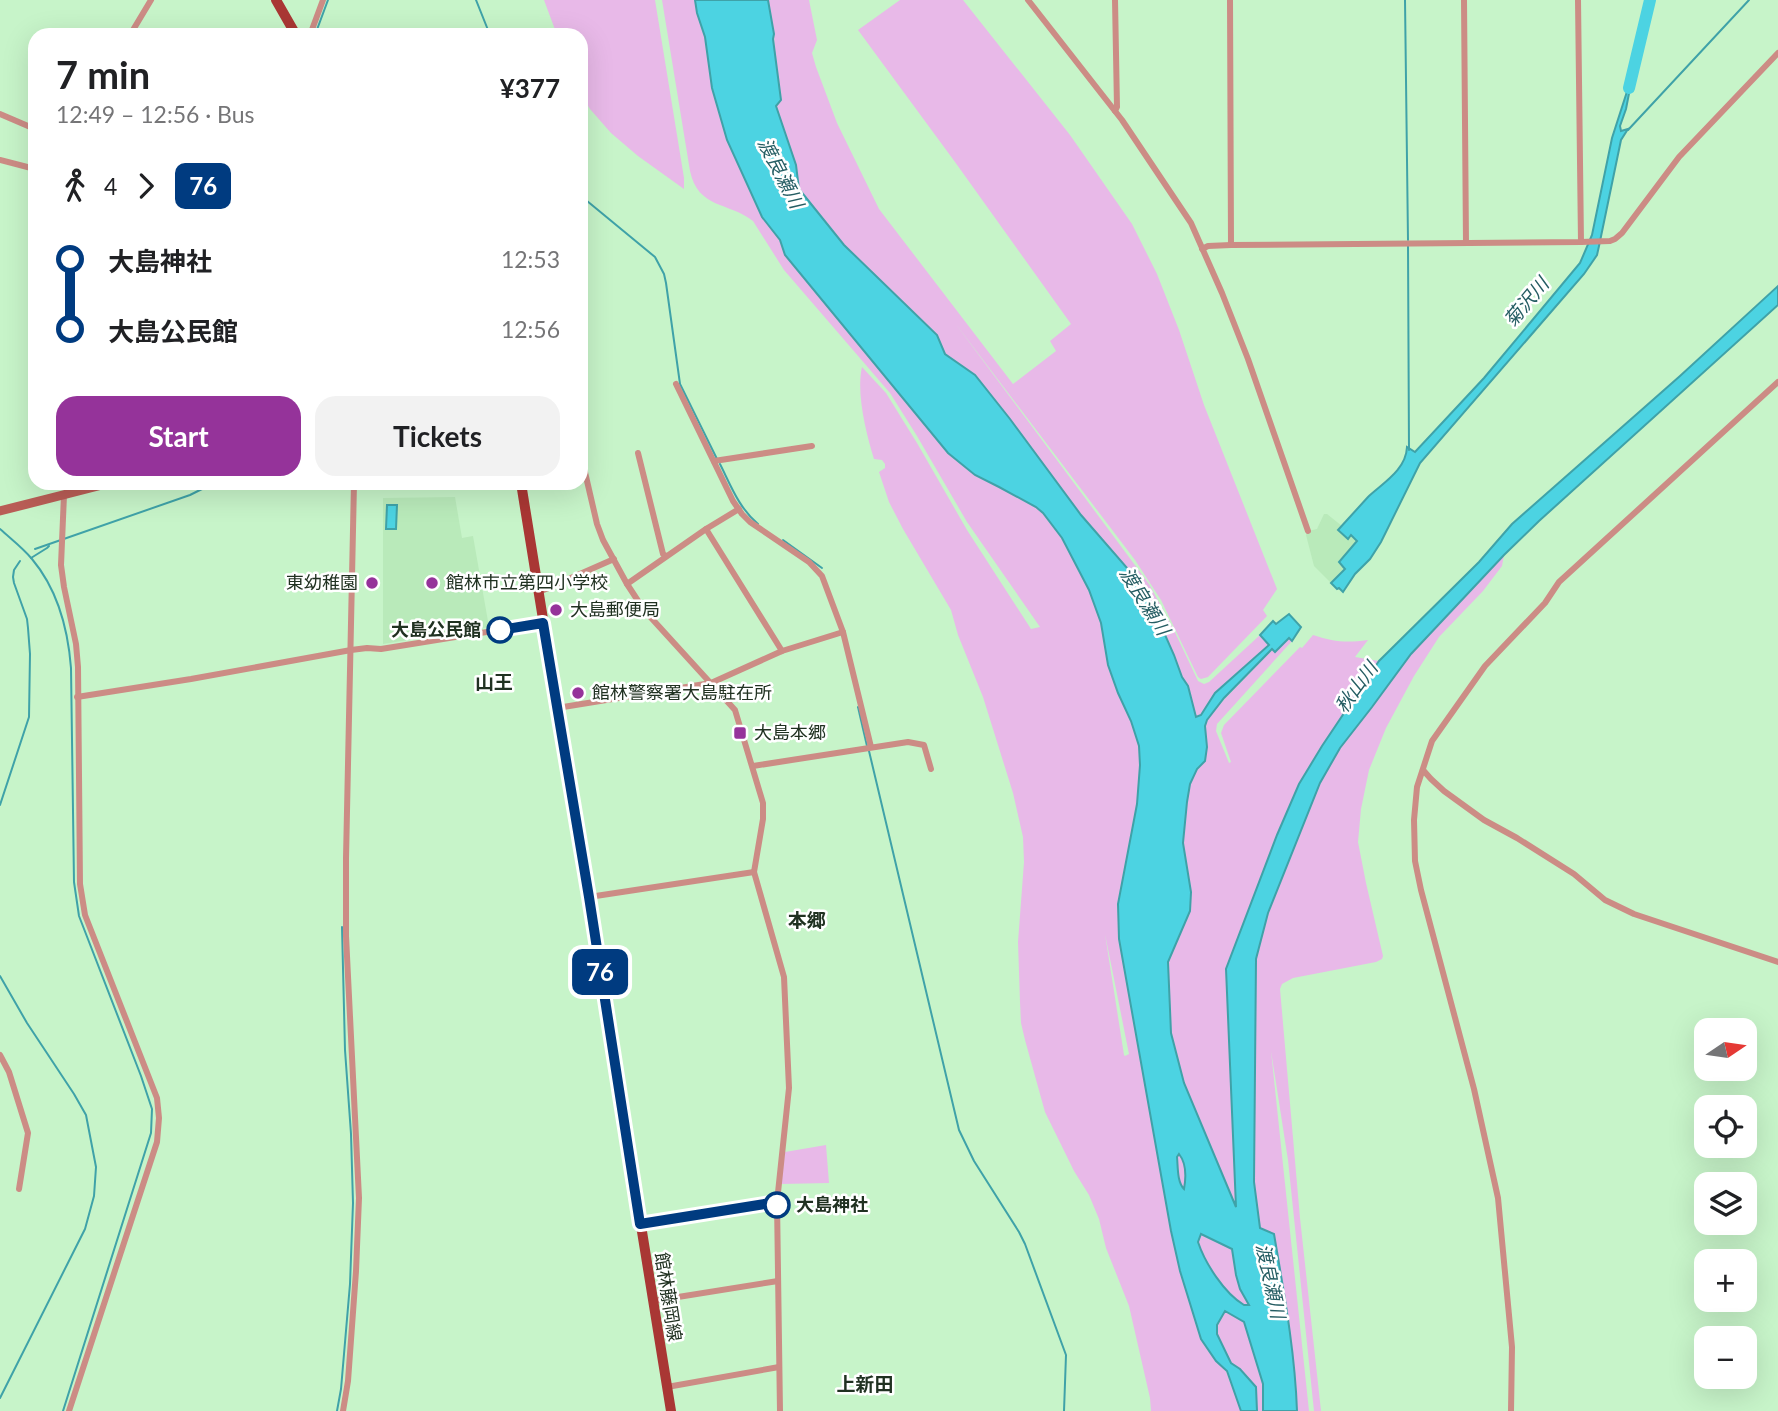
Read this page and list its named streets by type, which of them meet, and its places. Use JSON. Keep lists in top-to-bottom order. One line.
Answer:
{"streets":{"main road":["館林藤岡線"]},"districts":["山王","本郷","上新田"],"water":["渡良瀬川","菊沢川","秋山川"],"places":{"other":["東幼稚園","館林市立第四小学校","大島郵便局","大島公民館","館林警察署大島駐在所","大島神社"],"transit":["大島本郷"]},"lines":["bus line 76"],"north":"right","page":{"on_map":"76","heading":["7 min","12:49 – 12:56 · Bus","¥377"],"legs":["4","76"],"list":[{"name":"大島神社","value":"12:53"},{"name":"大島公民館","value":"12:56"}],"buttons":["Start","Tickets"],"map_buttons":["+","−"]}}
